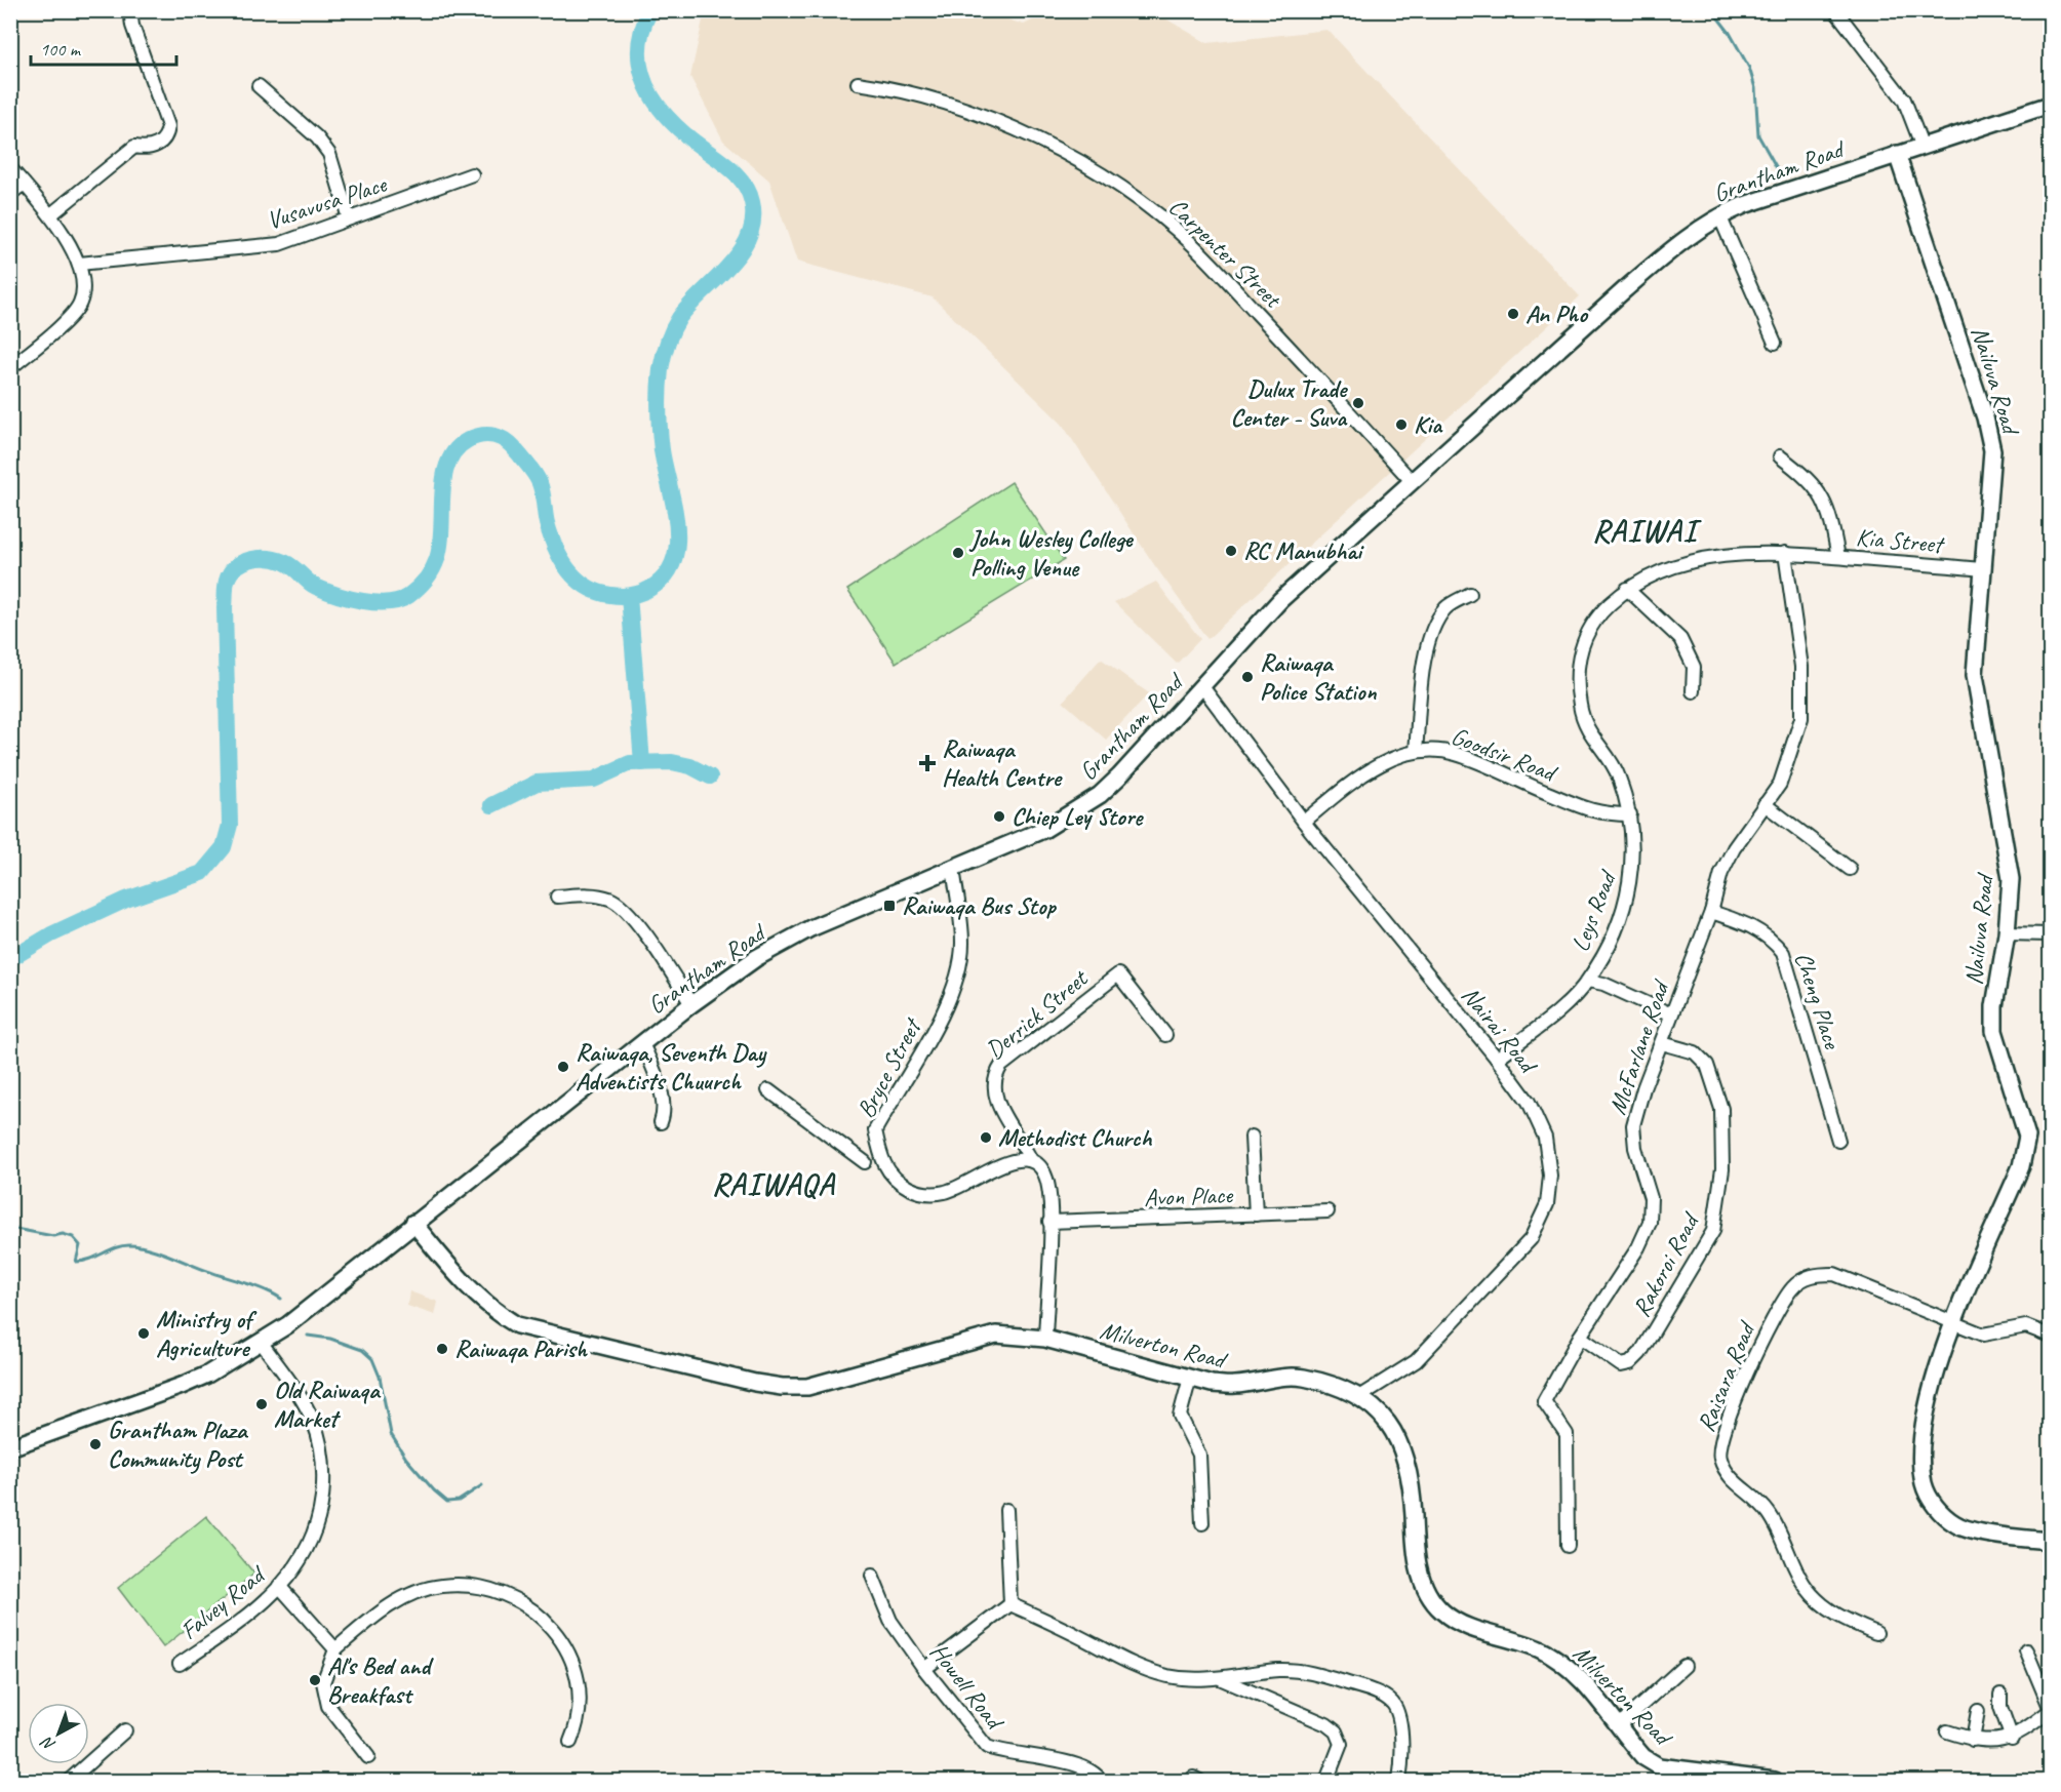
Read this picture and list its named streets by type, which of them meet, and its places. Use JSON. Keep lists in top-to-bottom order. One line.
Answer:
{"streets":{"main road":["Grantham Road","Nailuva Road","Milverton Road"],"street":["Vusavusa Place","Carpenter Street","Kia Street","Goodsir Road","Leys Road","Cheng Place","Derrick Street","Nairai Road","McFarlane Road","Bryce Street","Avon Place","Rakoroi Road","Raisara Road","Falvey Road","Howell Road"]},"crossings":[["Grantham Road","Carpenter Street"],["Grantham Road","Nailuva Road"],["Grantham Road","Nairai Road"],["Grantham Road","Bryce Street"],["Grantham Road","Milverton Road"],["Grantham Road","Falvey Road"],["Nailuva Road","Kia Street"],["Nailuva Road","Raisara Road"],["Kia Street","Leys Road"],["Goodsir Road","Leys Road"],["Goodsir Road","Nairai Road"],["Leys Road","Nairai Road"],["Leys Road","McFarlane Road"],["Cheng Place","McFarlane Road"],["Derrick Street","Bryce Street"],["Nairai Road","Milverton Road"],["McFarlane Road","Rakoroi Road"]],"districts":["RAIWAI","RAIWAQA"],"places":{"other":["An Pho","Dulux Trade Center - Suva","Kia","RC Manubhai","John Wesley College Polling Venue","Raiwaqa Police Station","Chiep Ley Store","Raiwaqa, Seventh Day Adventists Chuurch","Methodist Church","Ministry of Agriculture","Raiwaqa Parish","Old Raiwaqa Market","Grantham Plaza Community Post","Al's Bed and Breakfast"],"health":["Raiwaqa Health Centre"],"transit":["Raiwaqa Bus Stop"]},"scale_bar":"100 m","north":"bottom left"}
